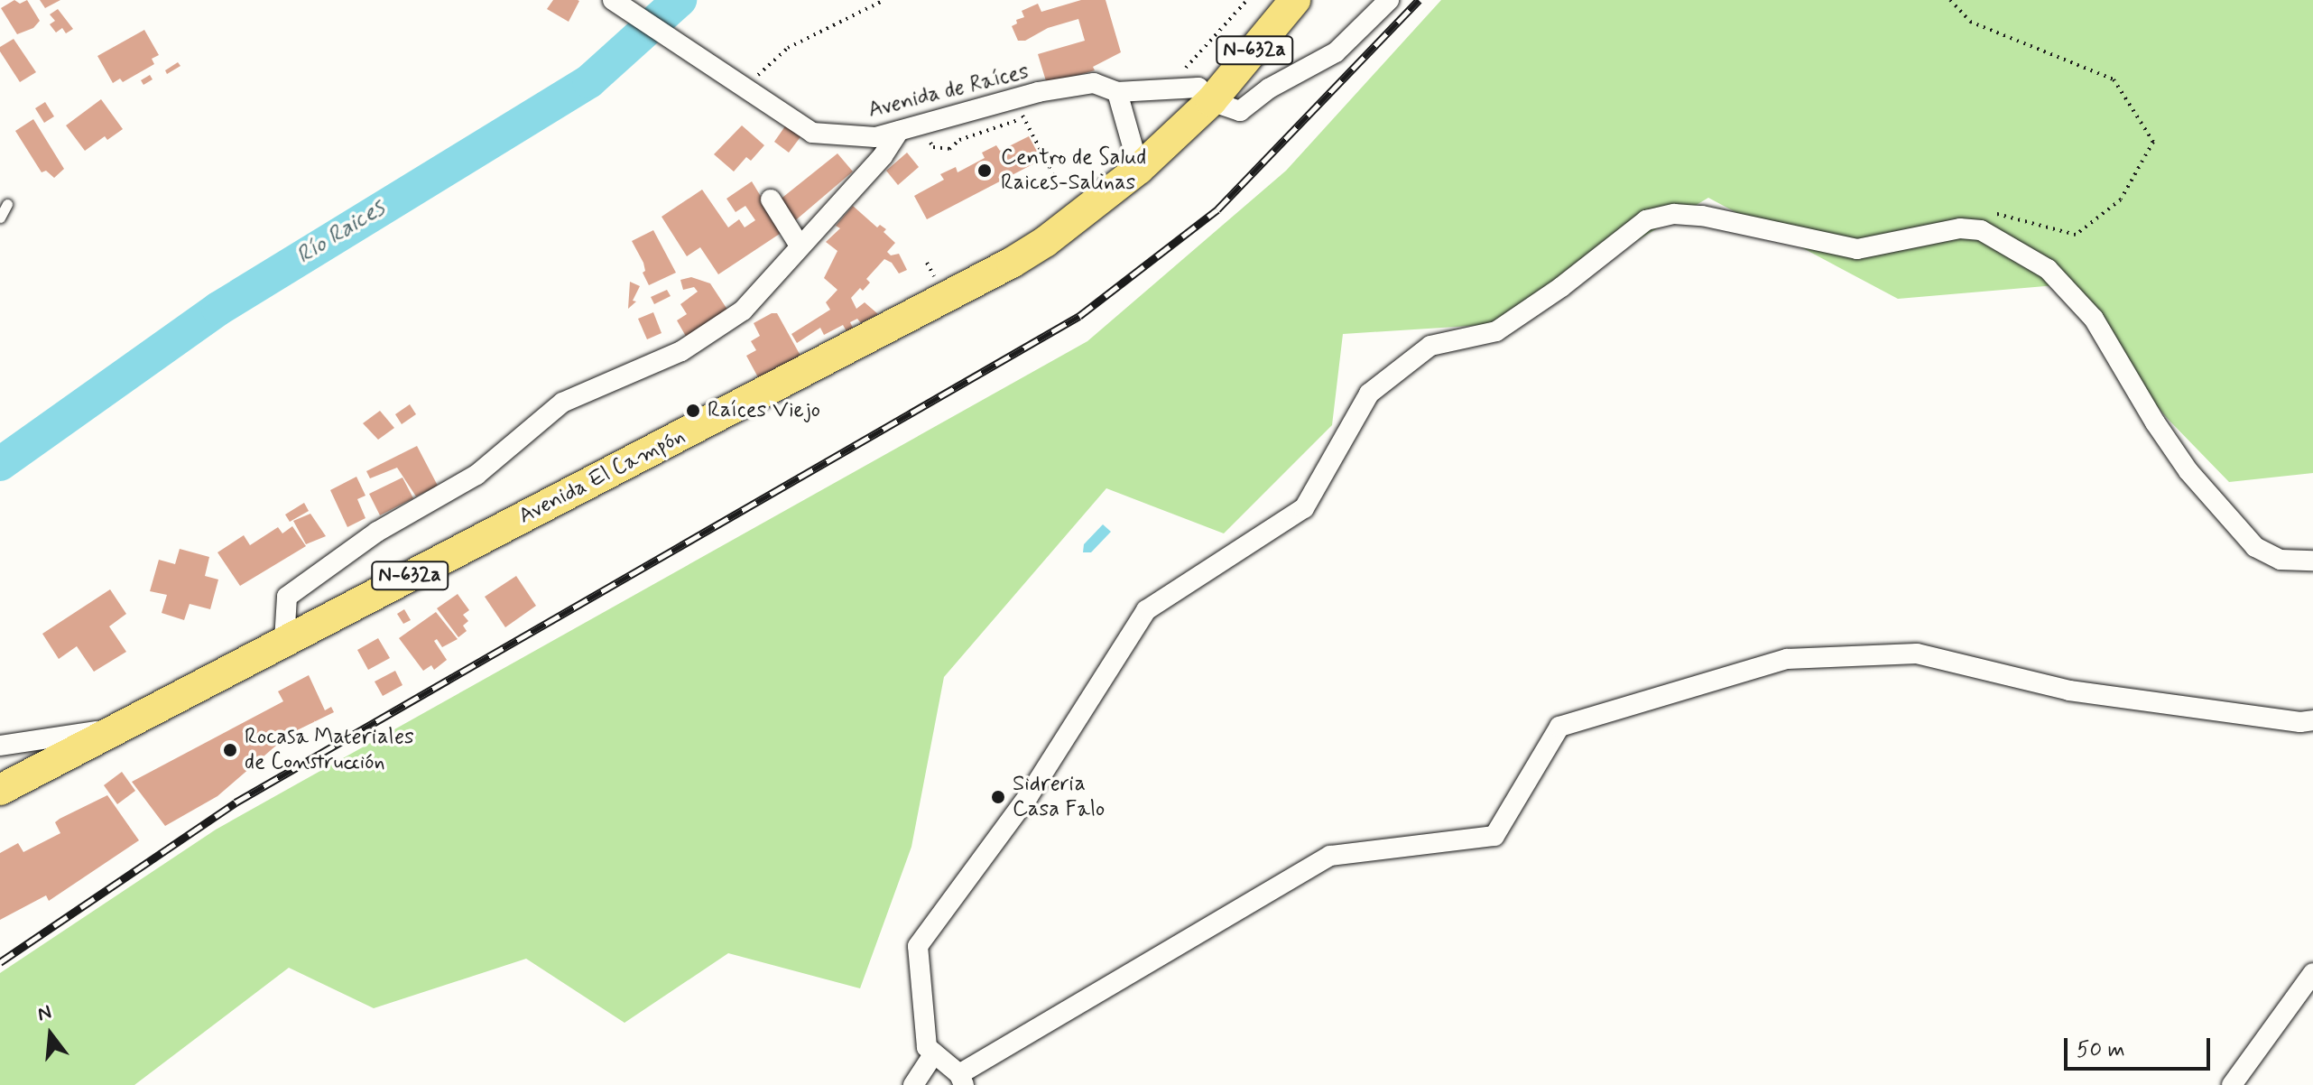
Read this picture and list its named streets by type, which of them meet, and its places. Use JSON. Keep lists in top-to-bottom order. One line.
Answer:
{"streets":{"main road":["N-632a","Avenida El Campón"],"street":["Avenida de Raíces"]},"crossings":[["Avenida de Raíces","Avenida El Campón"]],"water":["Río Raices"],"places":["Centro de Salud Raices-Salinas","Raíces Viejo","Rocasa Materiales de Construcción","Sidreria Casa Falo"],"scale_bar":"50 m","north":"top"}
